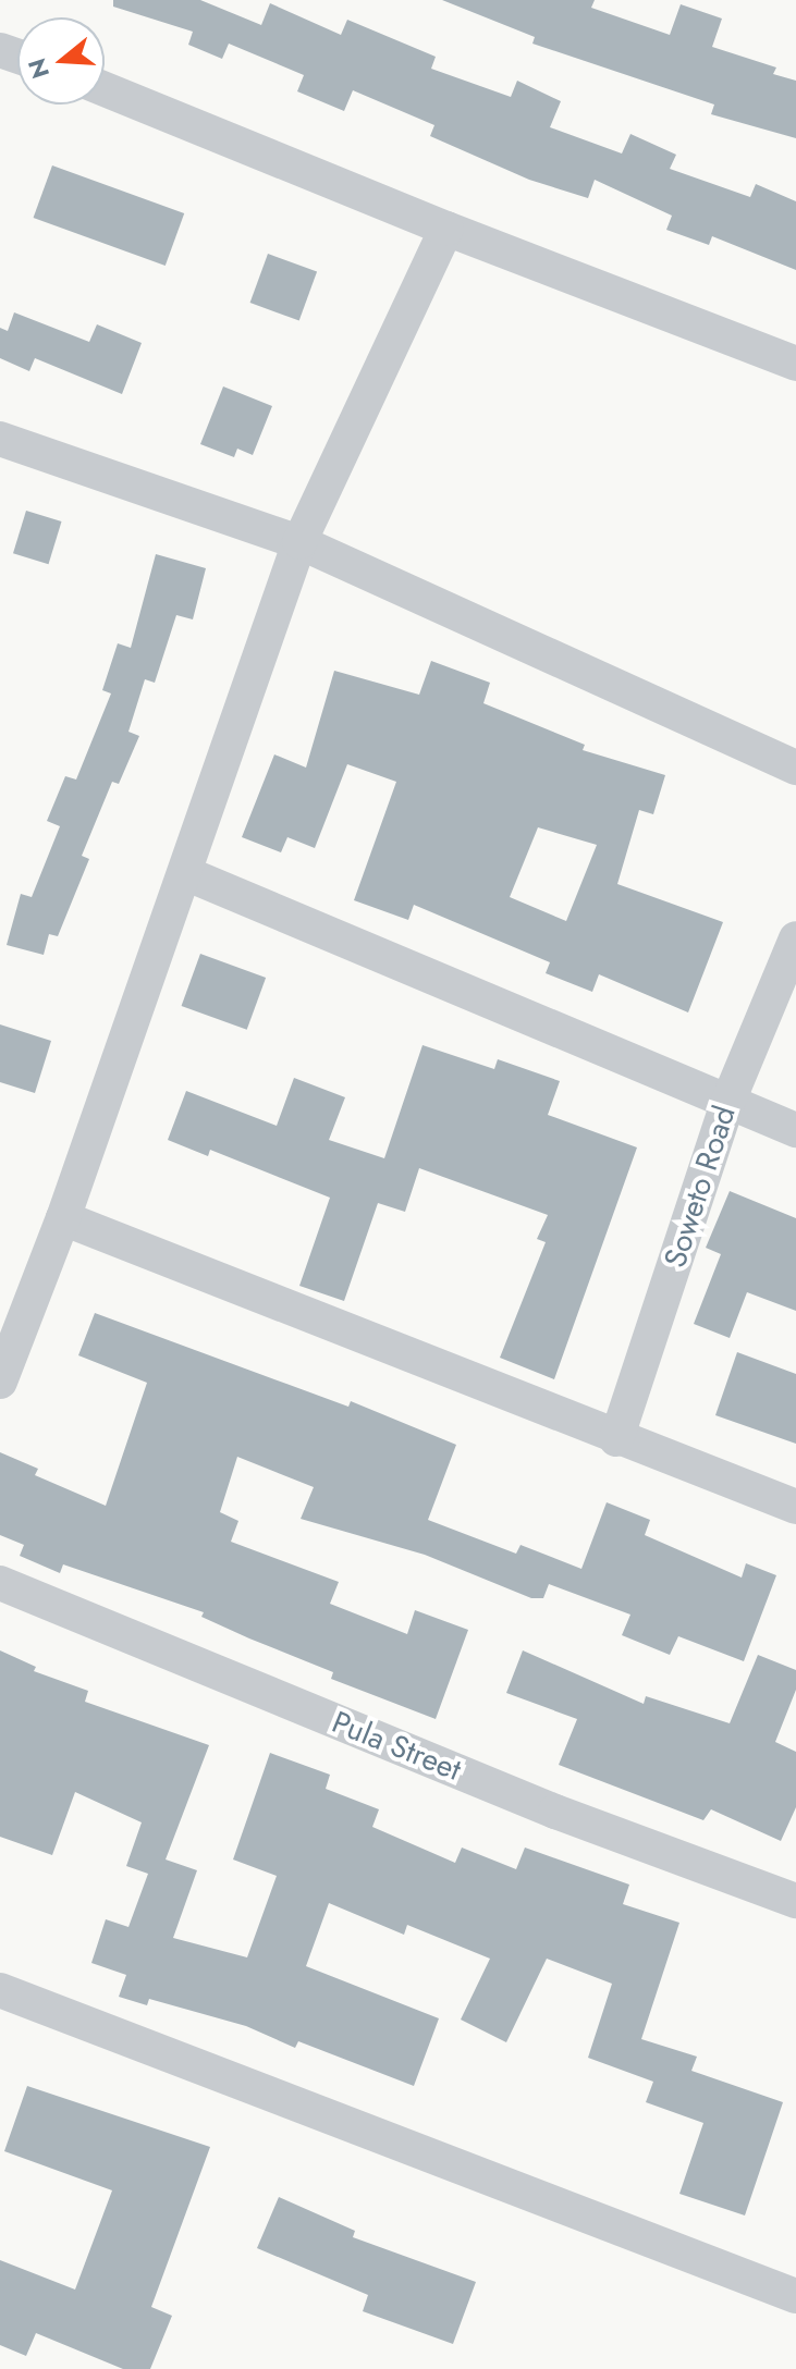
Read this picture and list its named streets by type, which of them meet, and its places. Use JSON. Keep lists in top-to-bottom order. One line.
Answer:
{"streets":{"street":["Soweto Road","Pula Street"]},"north":"left"}
